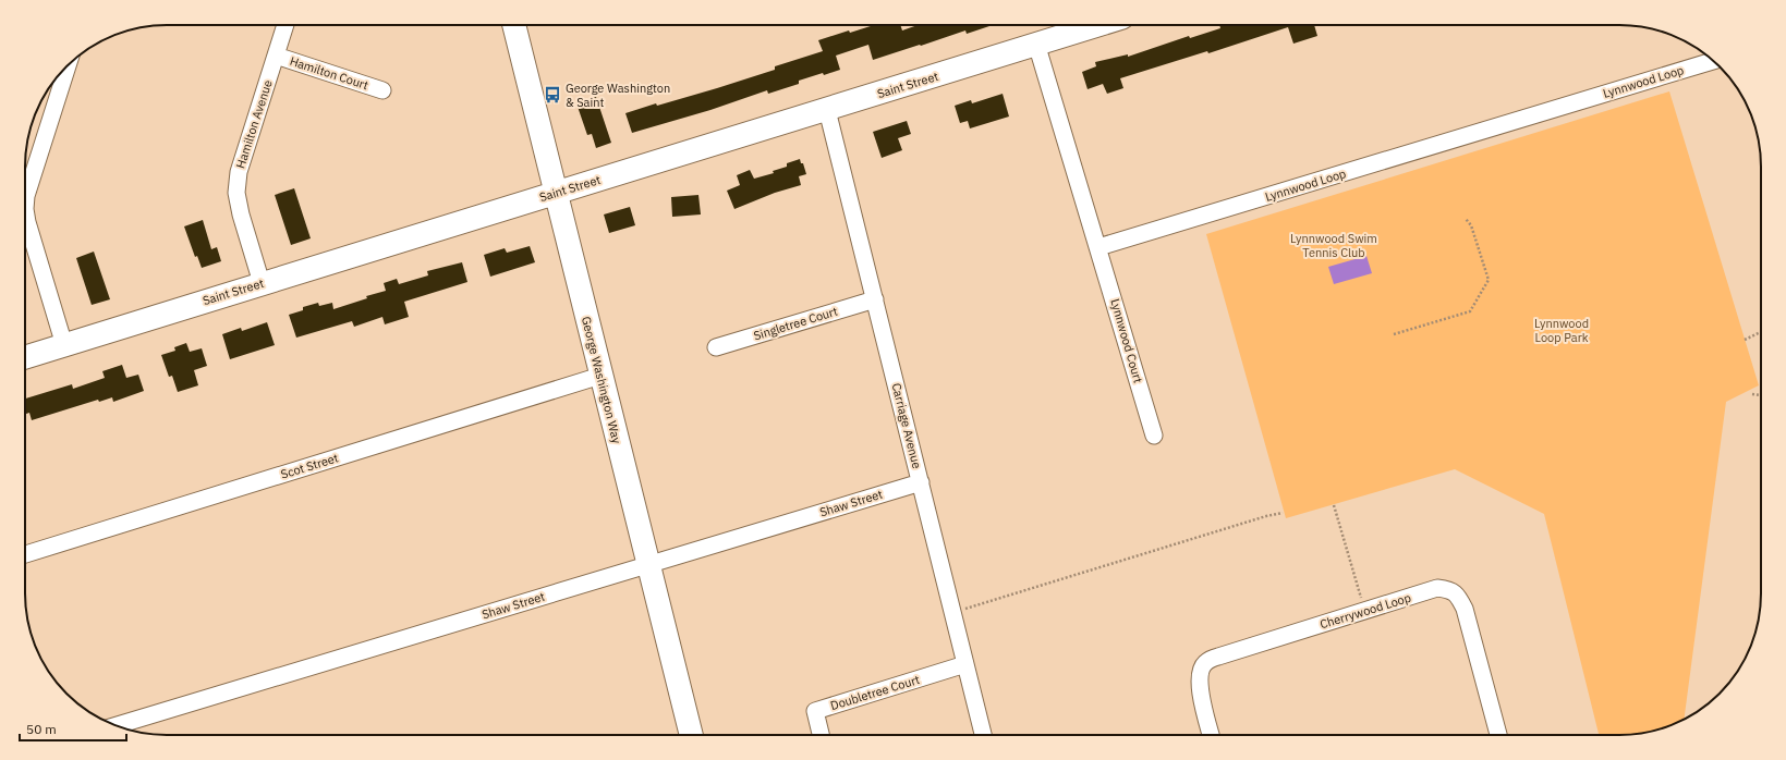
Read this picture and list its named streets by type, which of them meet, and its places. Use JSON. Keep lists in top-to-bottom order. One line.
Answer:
{"streets":{"street":["Hamilton Court","Lynnwood Loop","Saint Street","Hamilton Avenue","Singletree Court","Lynnwood Court","George Washington Way","Carriage Avenue","Scot Street","Shaw Street","Cherrywood Loop","Doubletree Court"]},"crossings":[["Hamilton Court","Hamilton Avenue"],["Lynnwood Loop","Lynnwood Court"],["Saint Street","Hamilton Avenue"],["Saint Street","George Washington Way"],["Saint Street","Carriage Avenue"],["Singletree Court","Carriage Avenue"],["George Washington Way","Scot Street"],["George Washington Way","Shaw Street"],["Carriage Avenue","Shaw Street"],["Carriage Avenue","Doubletree Court"]],"parks":["Lynnwood Swim Tennis Club","Lynnwood Loop Park"],"places":{"bus stop":["George Washington & Saint"]},"scale_bar":"50 m"}
